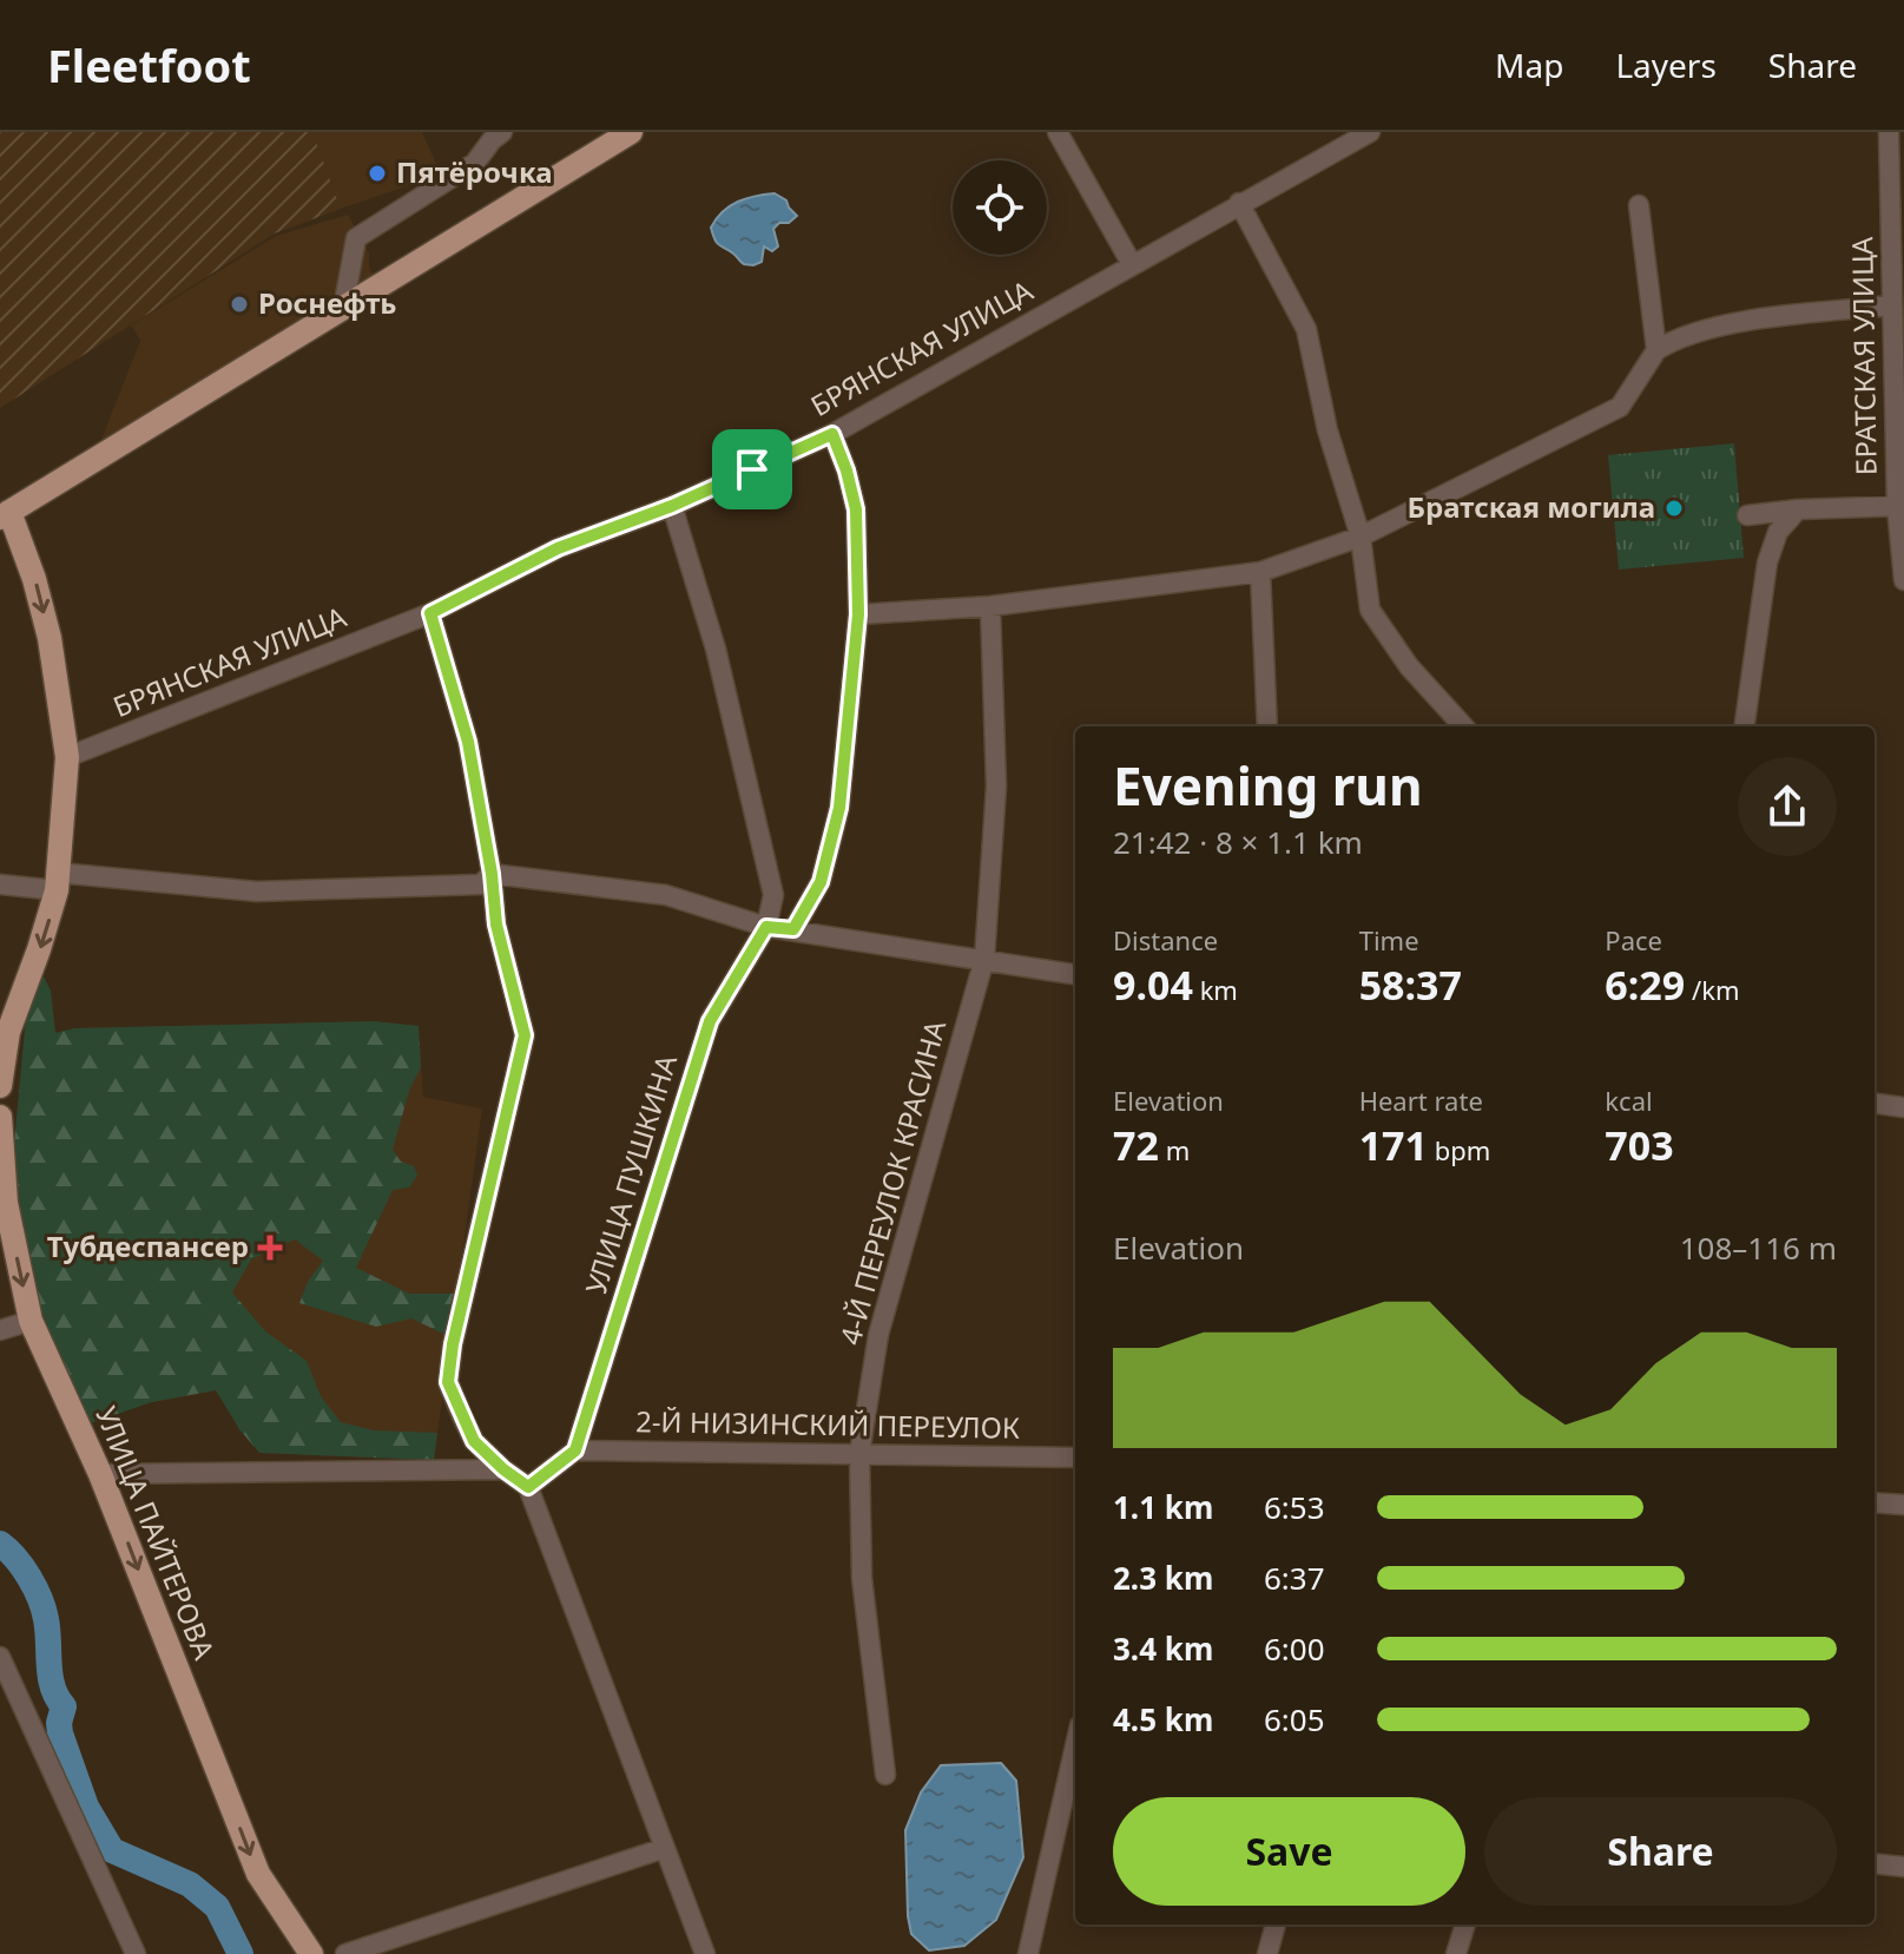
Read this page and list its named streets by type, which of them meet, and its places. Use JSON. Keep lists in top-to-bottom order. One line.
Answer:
{"streets":{"main road":["УЛИЦА ПАЙТЕРОВА"],"street":["БРЯНСКАЯ УЛИЦА","БРАТСКАЯ УЛИЦА","УЛИЦА ПУШКИНА","4-Й ПЕРЕУЛОК КРАСИНА","2-Й НИЗИНСКИЙ ПЕРЕУЛОК"]},"crossings":[["УЛИЦА ПУШКИНА","2-Й НИЗИНСКИЙ ПЕРЕУЛОК"],["4-Й ПЕРЕУЛОК КРАСИНА","2-Й НИЗИНСКИЙ ПЕРЕУЛОК"]],"one_way":["УЛИЦА ПАЙТЕРОВА"],"places":{"other":["Пятёрочка","Роснефть","Братская могила"],"health":["Тубдеспансер"]},"page":{"header":"Fleetfoot","nav":["Map","Layers","Share"],"heading":["Evening run","21:42 · 8 × 1.1 km"],"stats":[["Distance","9.04 km"],["Time","58:37"],["Pace","6:29 /km"],["Elevation","72 m"],["Heart rate","171 bpm"],["kcal","703"]],"chart":["Elevation","108–116 m"],"list":[{"name":"1.1 km","note":"6:53"},{"name":"2.3 km","note":"6:37"},{"name":"3.4 km","note":"6:00"},{"name":"4.5 km","note":"6:05"}],"buttons":["Save","Share"]}}
